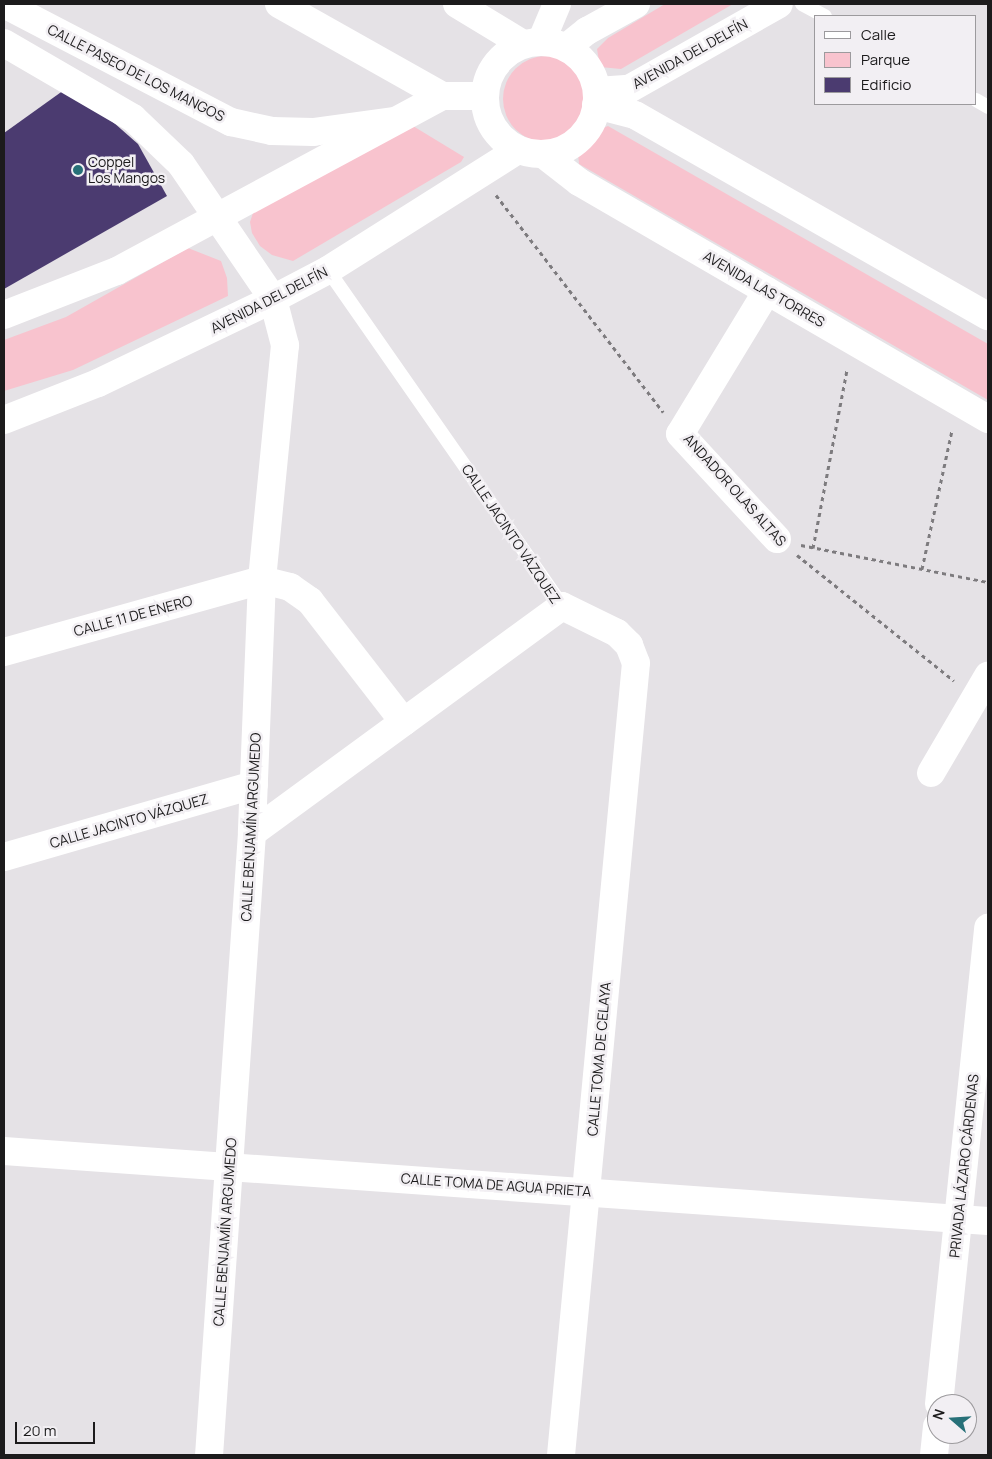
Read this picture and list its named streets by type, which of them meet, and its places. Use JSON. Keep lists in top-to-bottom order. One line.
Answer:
{"streets":{"street":["AVENIDA DEL DELFÍN","CALLE PASEO DE LOS MANGOS","AVENIDA LAS TORRES","ANDADOR OLAS ALTAS","CALLE JACINTO VÁZQUEZ","CALLE 11 DE ENERO","CALLE BENJAMÍN ARGUMEDO","CALLE TOMA DE CELAYA","PRIVADA LÁZARO CÁRDENAS","CALLE TOMA DE AGUA PRIETA"]},"crossings":[["AVENIDA DEL DELFÍN","AVENIDA LAS TORRES"],["AVENIDA DEL DELFÍN","CALLE JACINTO VÁZQUEZ"],["AVENIDA DEL DELFÍN","CALLE BENJAMÍN ARGUMEDO"],["AVENIDA LAS TORRES","ANDADOR OLAS ALTAS"],["CALLE JACINTO VÁZQUEZ","CALLE BENJAMÍN ARGUMEDO"],["CALLE JACINTO VÁZQUEZ","CALLE TOMA DE CELAYA"],["CALLE 11 DE ENERO","CALLE BENJAMÍN ARGUMEDO"],["CALLE BENJAMÍN ARGUMEDO","CALLE TOMA DE AGUA PRIETA"],["CALLE TOMA DE CELAYA","CALLE TOMA DE AGUA PRIETA"],["PRIVADA LÁZARO CÁRDENAS","CALLE TOMA DE AGUA PRIETA"]],"places":["Coppel Los Mangos"],"legend":["Calle","Parque","Edificio"],"scale_bar":"20 m","north":"left"}
